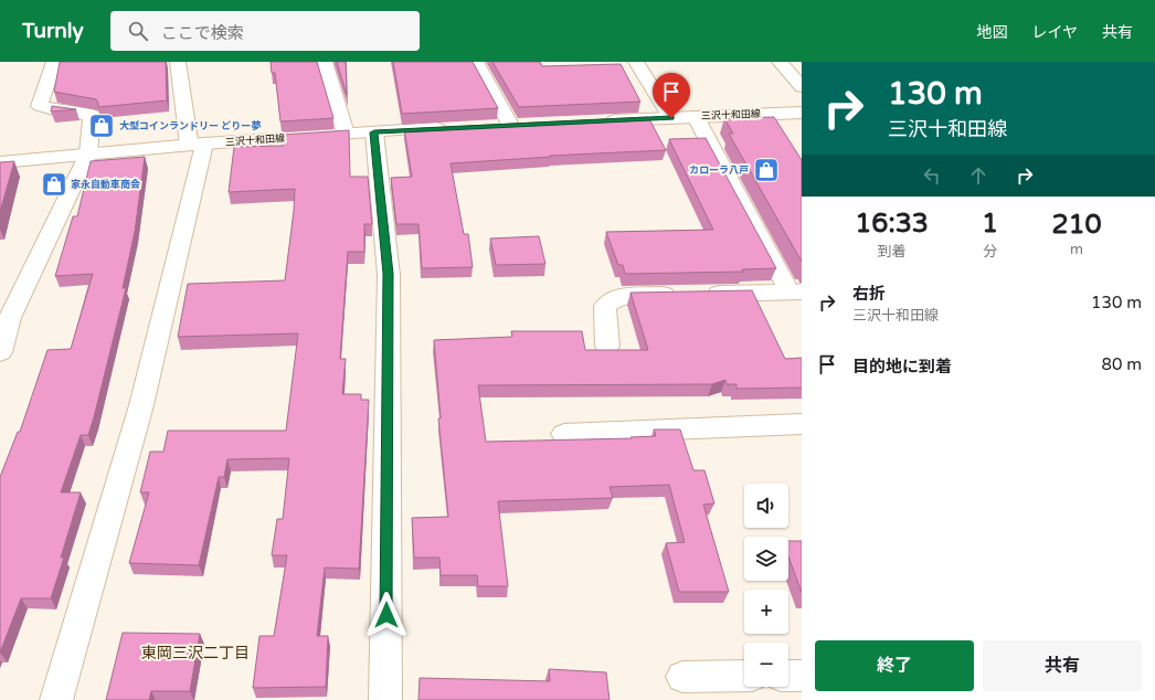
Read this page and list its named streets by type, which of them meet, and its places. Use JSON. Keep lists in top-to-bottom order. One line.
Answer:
{"streets":{"street":["三沢十和田線"]},"districts":["東岡三沢二丁目"],"places":{"shop":["大型コインランドリー どりー夢","カローラ八戸","家永自動車商会"]},"page":{"header":"Turnly","search":"ここで検索","nav":["地図","レイヤ","共有"],"turn":["130 m","三沢十和田線"],"eta":["16:33","到着","1","分","210","m"],"list":[{"name":"右折","note":"三沢十和田線","value":"130 m"},{"name":"目的地に到着","value":"80 m"}],"map_buttons":["+","−"],"buttons":["終了","共有"]}}
